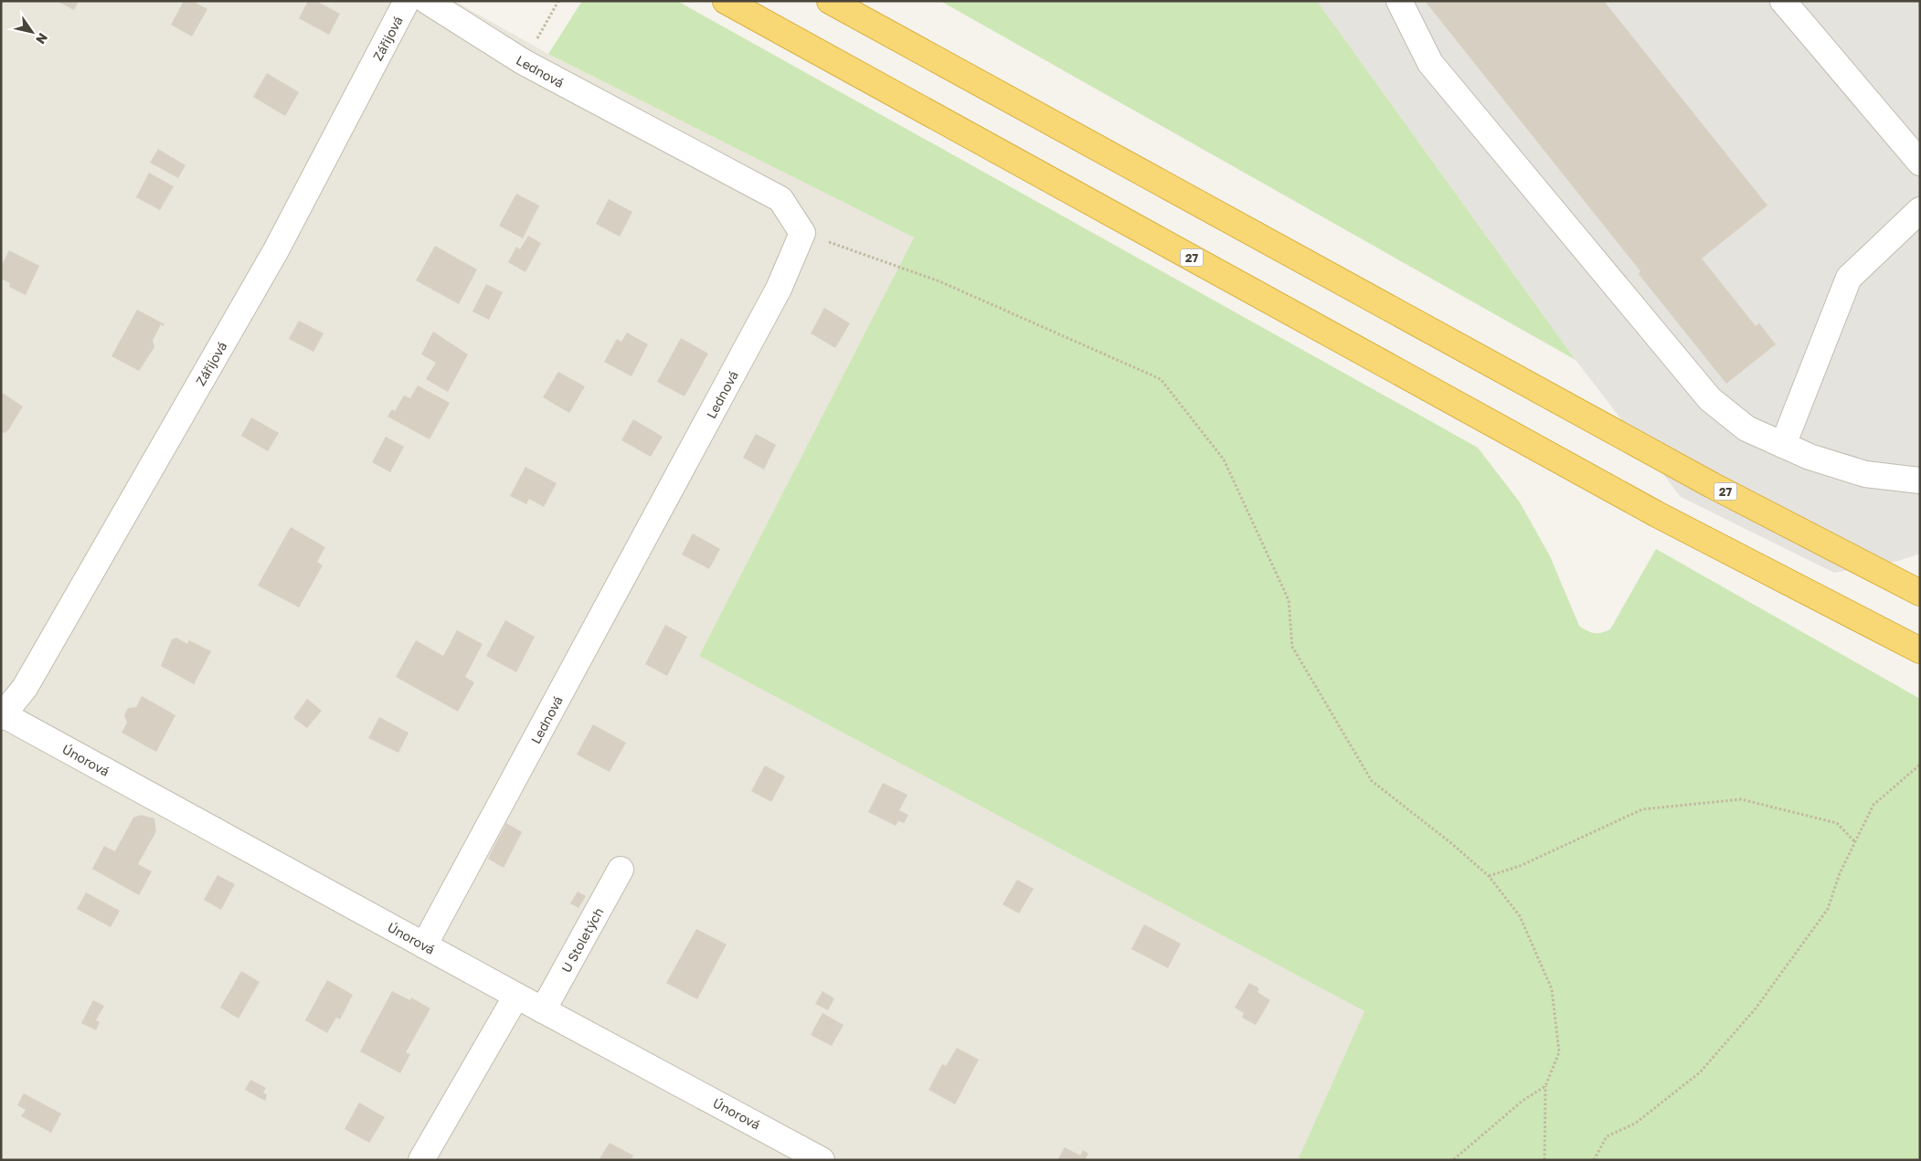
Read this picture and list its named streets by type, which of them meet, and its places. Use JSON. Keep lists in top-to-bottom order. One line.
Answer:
{"streets":{"highway":["27"],"street":["Zářijová","Lednová","Únorová","U Stoletých"]},"crossings":[["Zářijová","Únorová"],["Lednová","Únorová"],["Únorová","U Stoletých"]],"north":"bottom right"}
